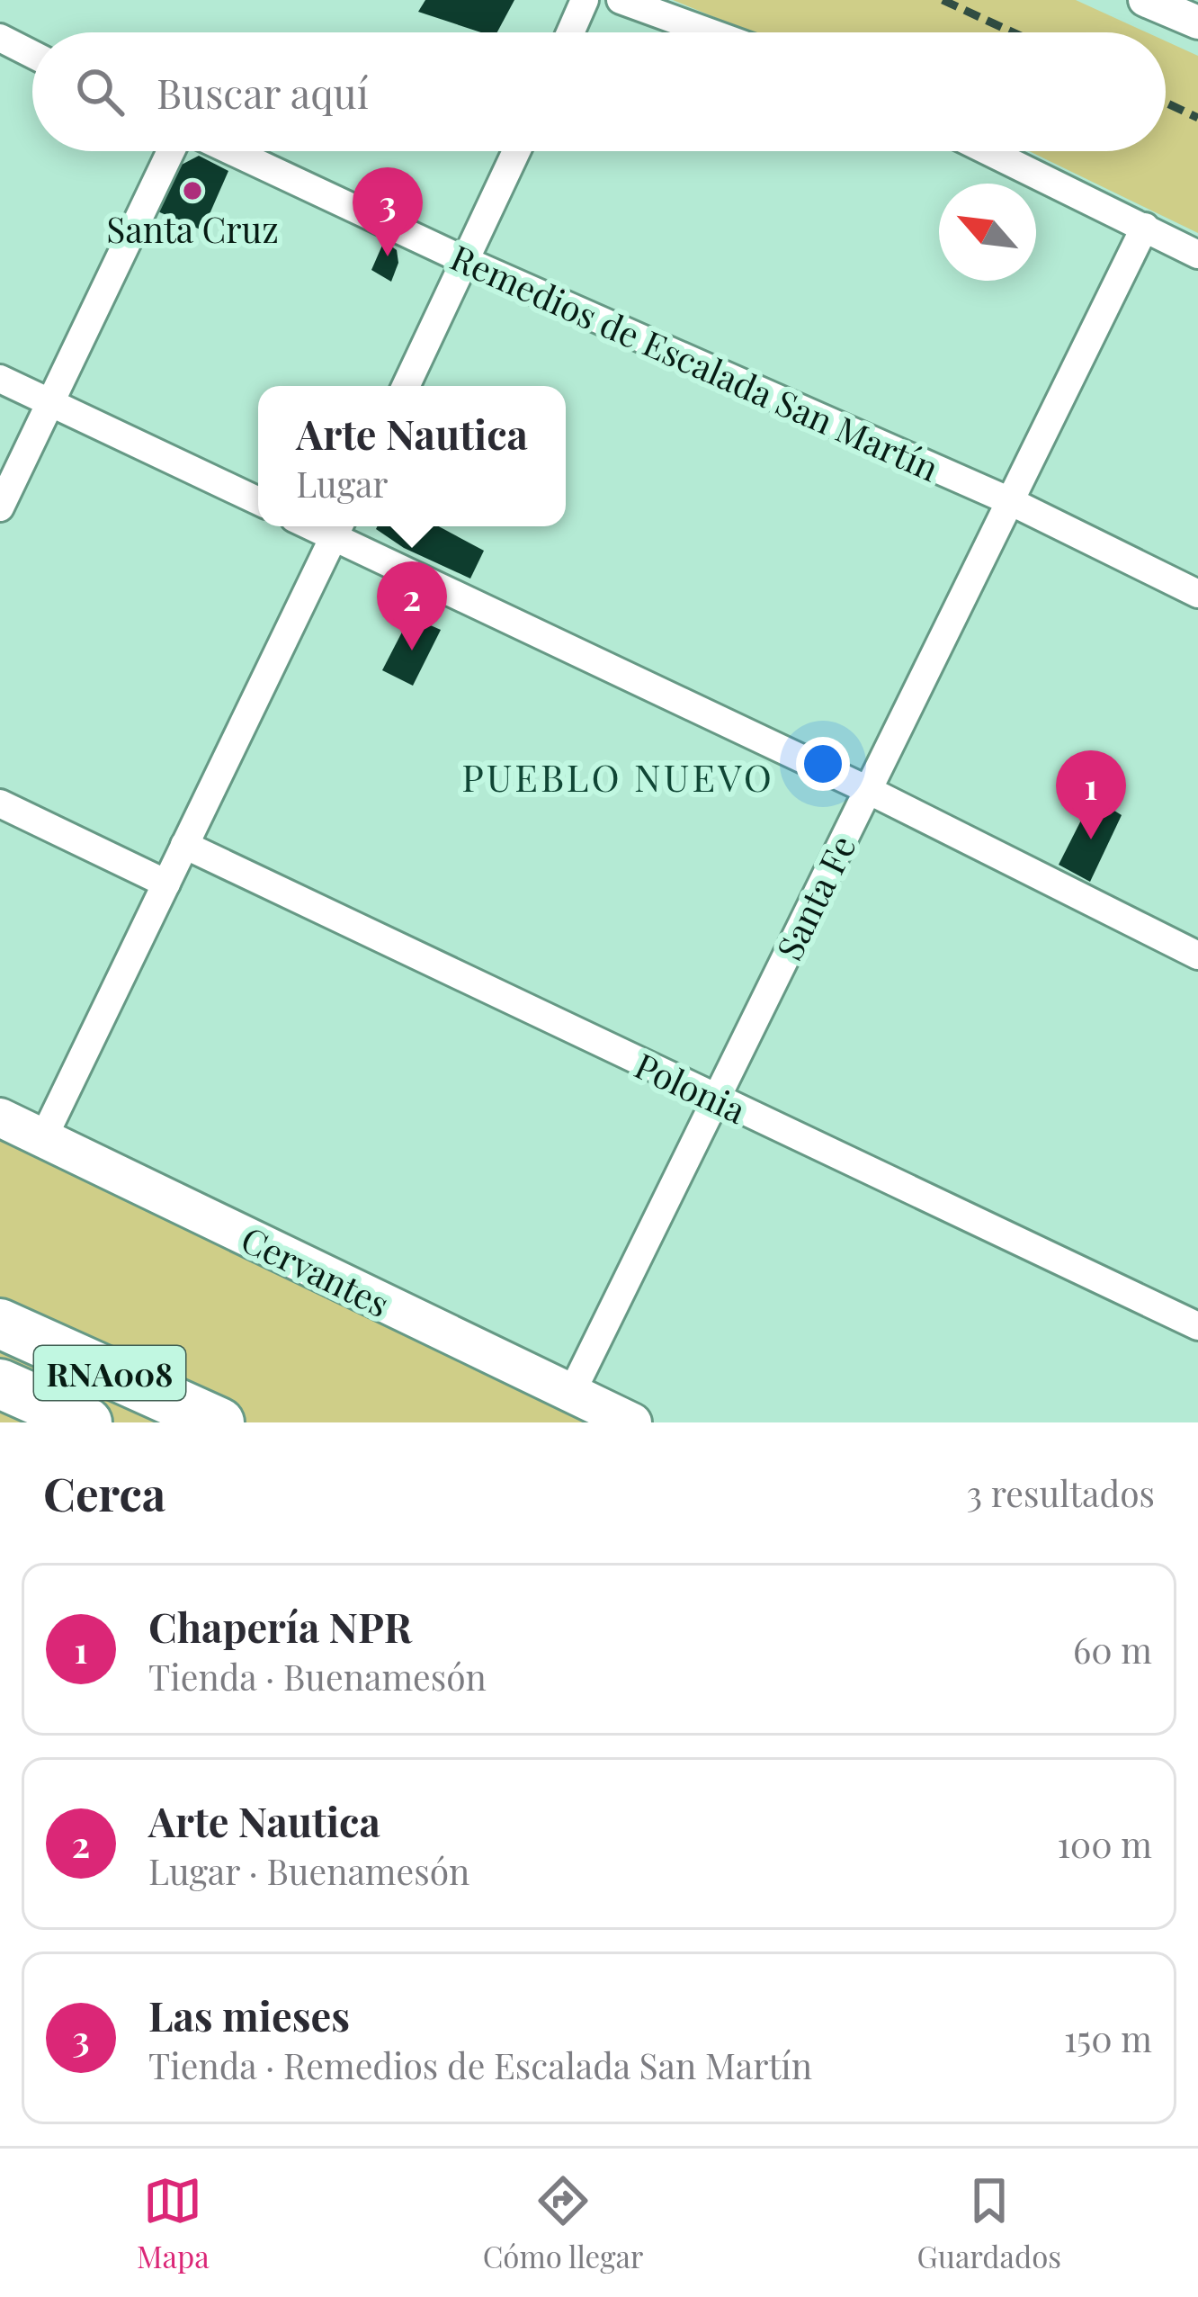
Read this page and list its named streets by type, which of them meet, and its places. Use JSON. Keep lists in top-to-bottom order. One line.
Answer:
{"streets":{"highway":["RNA008"],"main road":["Cervantes"],"street":["Remedios de Escalada San Martín","Santa Fe","Polonia"]},"crossings":[["Remedios de Escalada San Martín","Santa Fe"],["Santa Fe","Polonia"],["Santa Fe","Cervantes"]],"districts":["PUEBLO NUEVO"],"places":["Santa Cruz"],"north":"top left","page":{"search":"Buscar aquí","pins":["3","2","1"],"popup":["Arte Nautica","Lugar"],"heading":["Cerca","3 resultados"],"list":[{"mark":"1","name":"Chapería NPR","note":"Tienda · Buenamesón","value":"60 m"},{"mark":"2","name":"Arte Nautica","note":"Lugar · Buenamesón","value":"100 m"},{"mark":"3","name":"Las mieses","note":"Tienda · Remedios de Escalada San Martín","value":"150 m"}],"nav":["Mapa","Cómo llegar","Guardados"]}}
